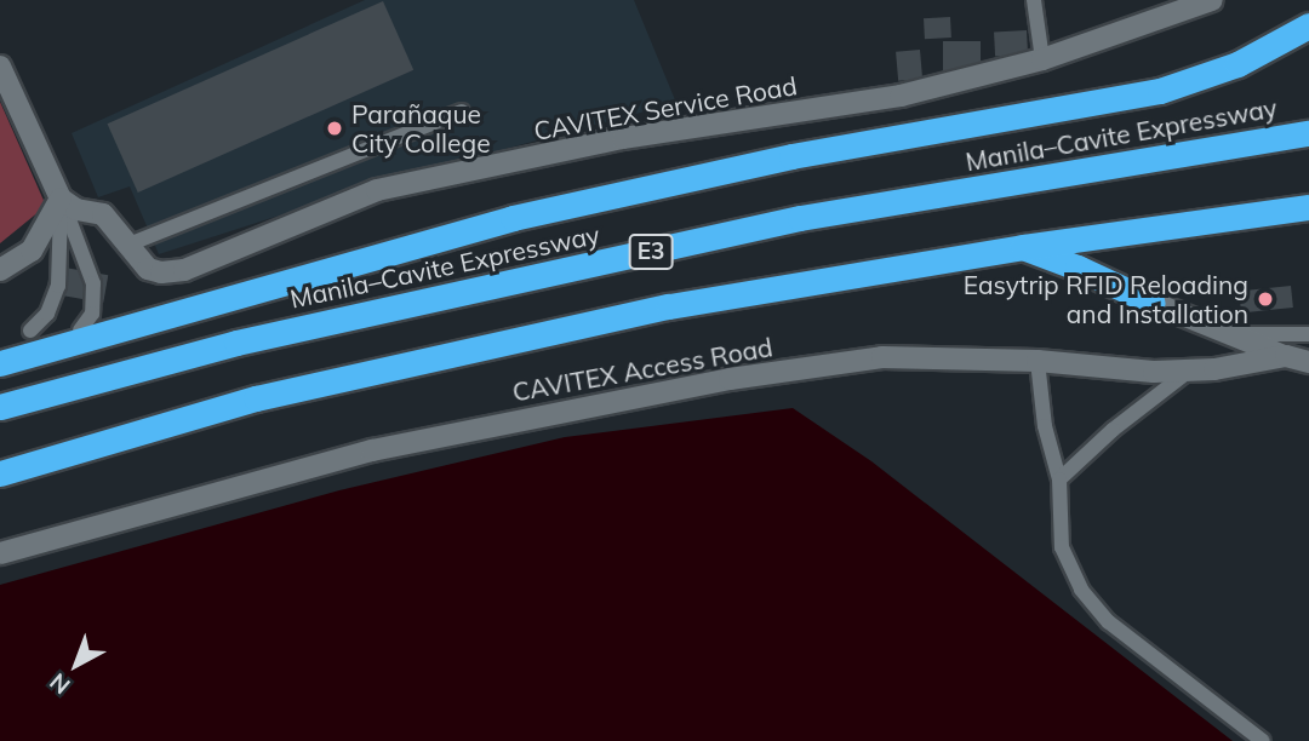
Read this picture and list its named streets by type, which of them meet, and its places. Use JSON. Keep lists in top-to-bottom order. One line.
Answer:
{"streets":{"highway":["Manila–Cavite Expressway","E3"],"street":["CAVITEX Service Road","CAVITEX Access Road"]},"places":["Parañaque City College","Easytrip RFID Reloading and Installation"],"north":"bottom left"}
